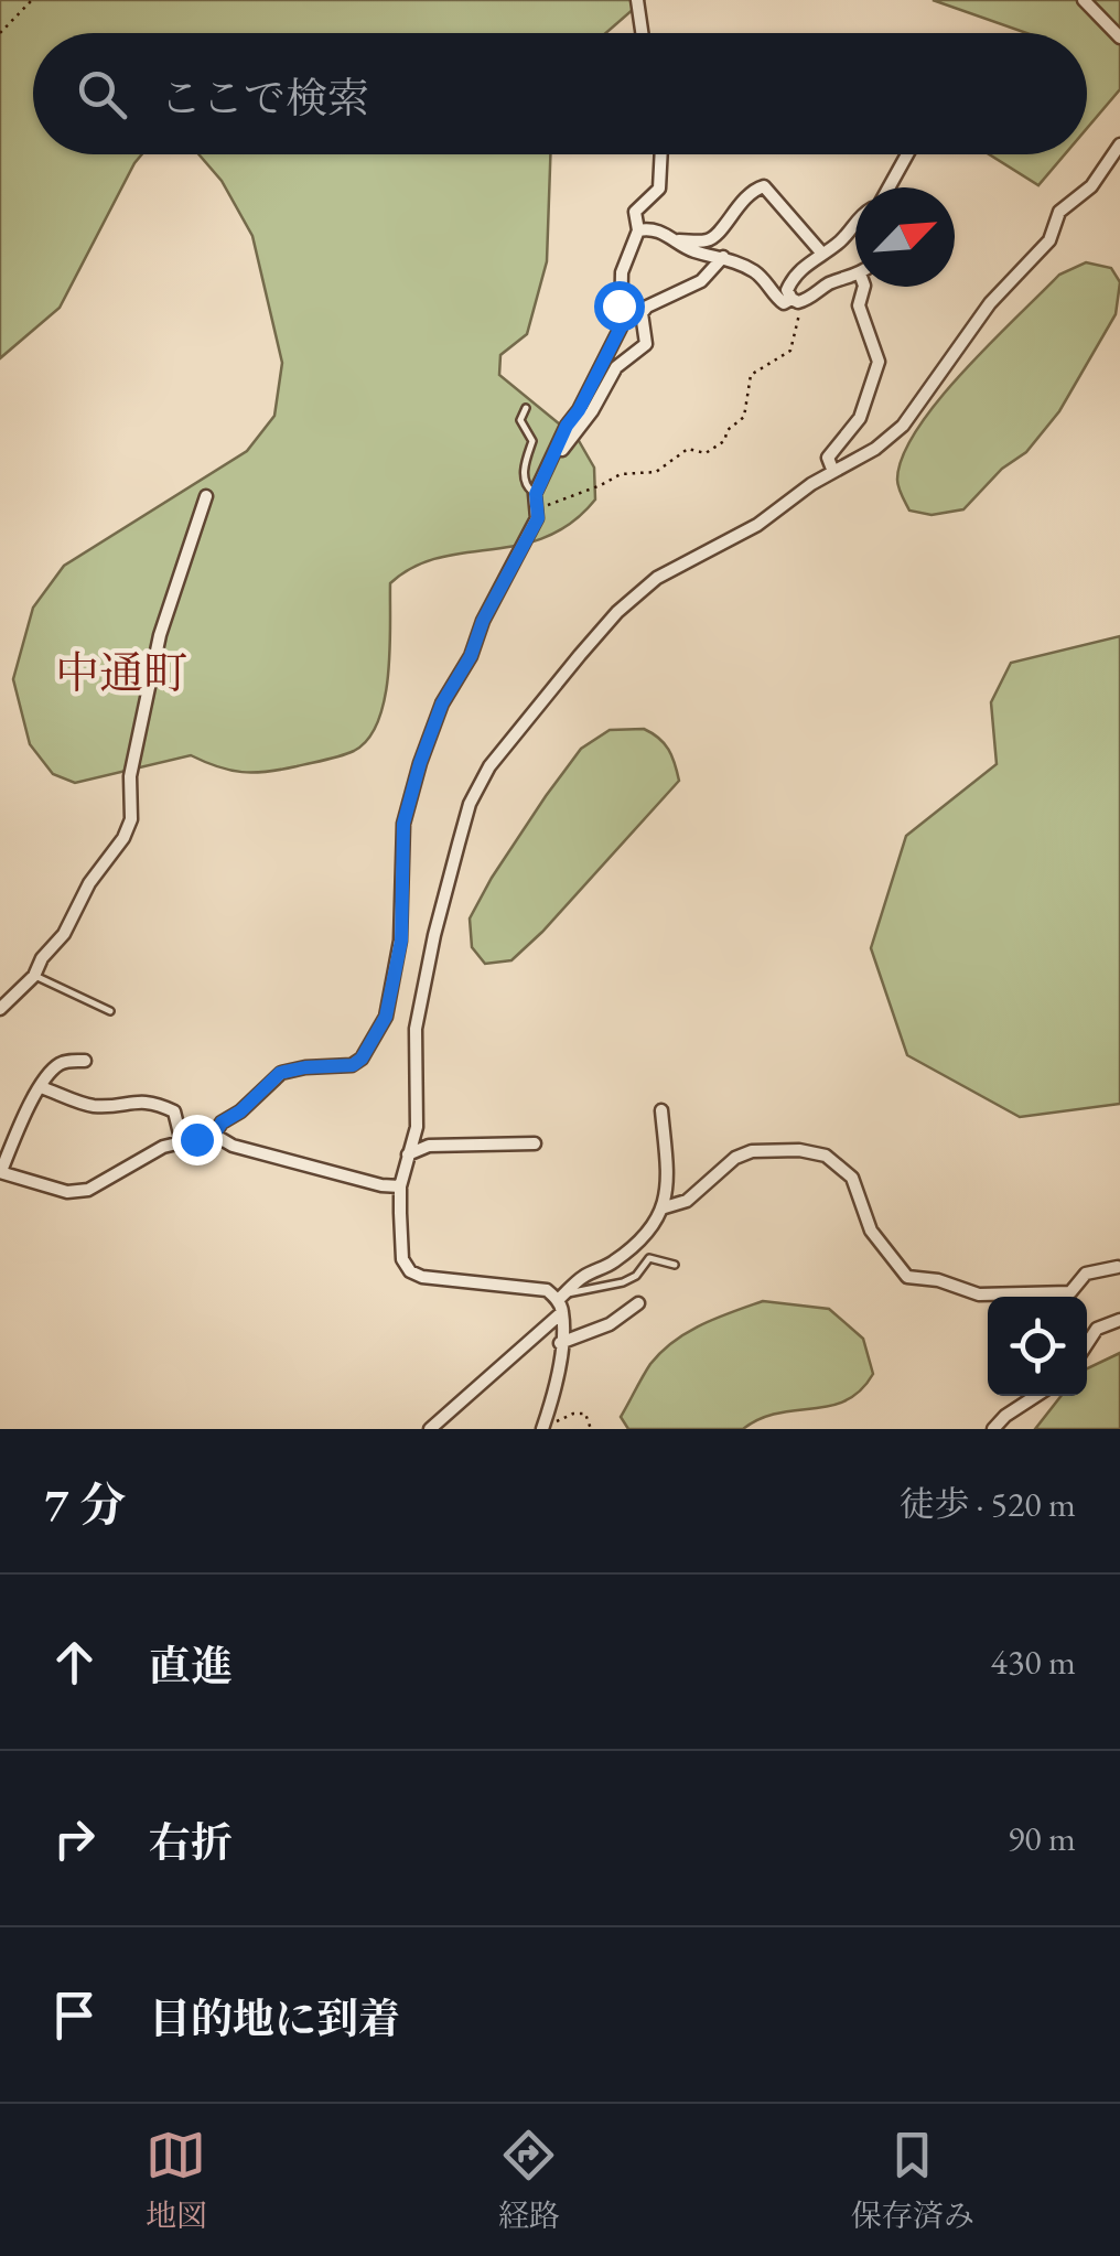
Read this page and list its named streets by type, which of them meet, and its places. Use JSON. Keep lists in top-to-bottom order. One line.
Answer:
{"districts":["中通町"],"north":"top right","page":{"search":"ここで検索","heading":["7 分","徒歩 · 520 m"],"list":[["直進","430 m"],["右折","90 m"],"目的地に到着"],"nav":["地図","経路","保存済み"]}}
